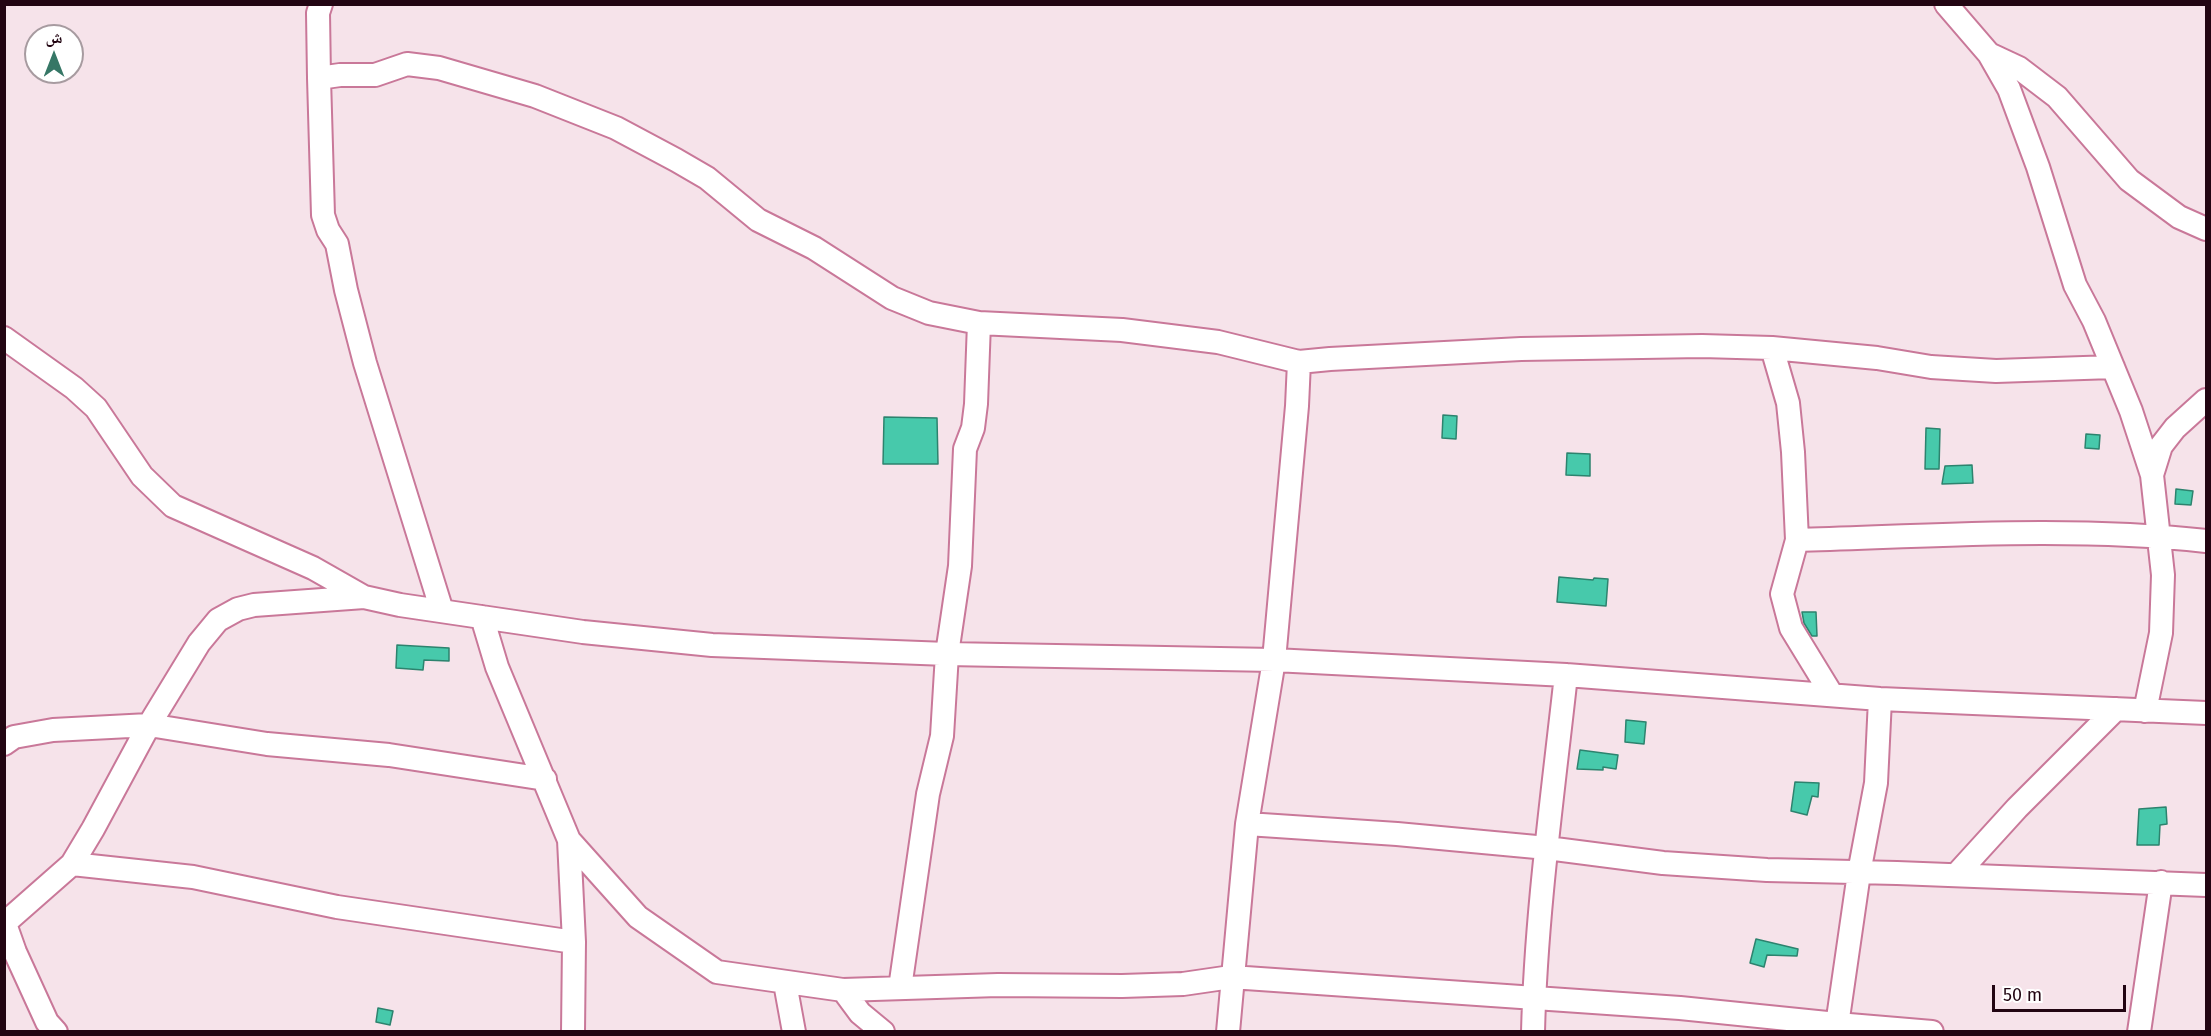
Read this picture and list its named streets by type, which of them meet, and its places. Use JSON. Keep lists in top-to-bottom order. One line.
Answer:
{"scale_bar":"50 m","north":"top"}
